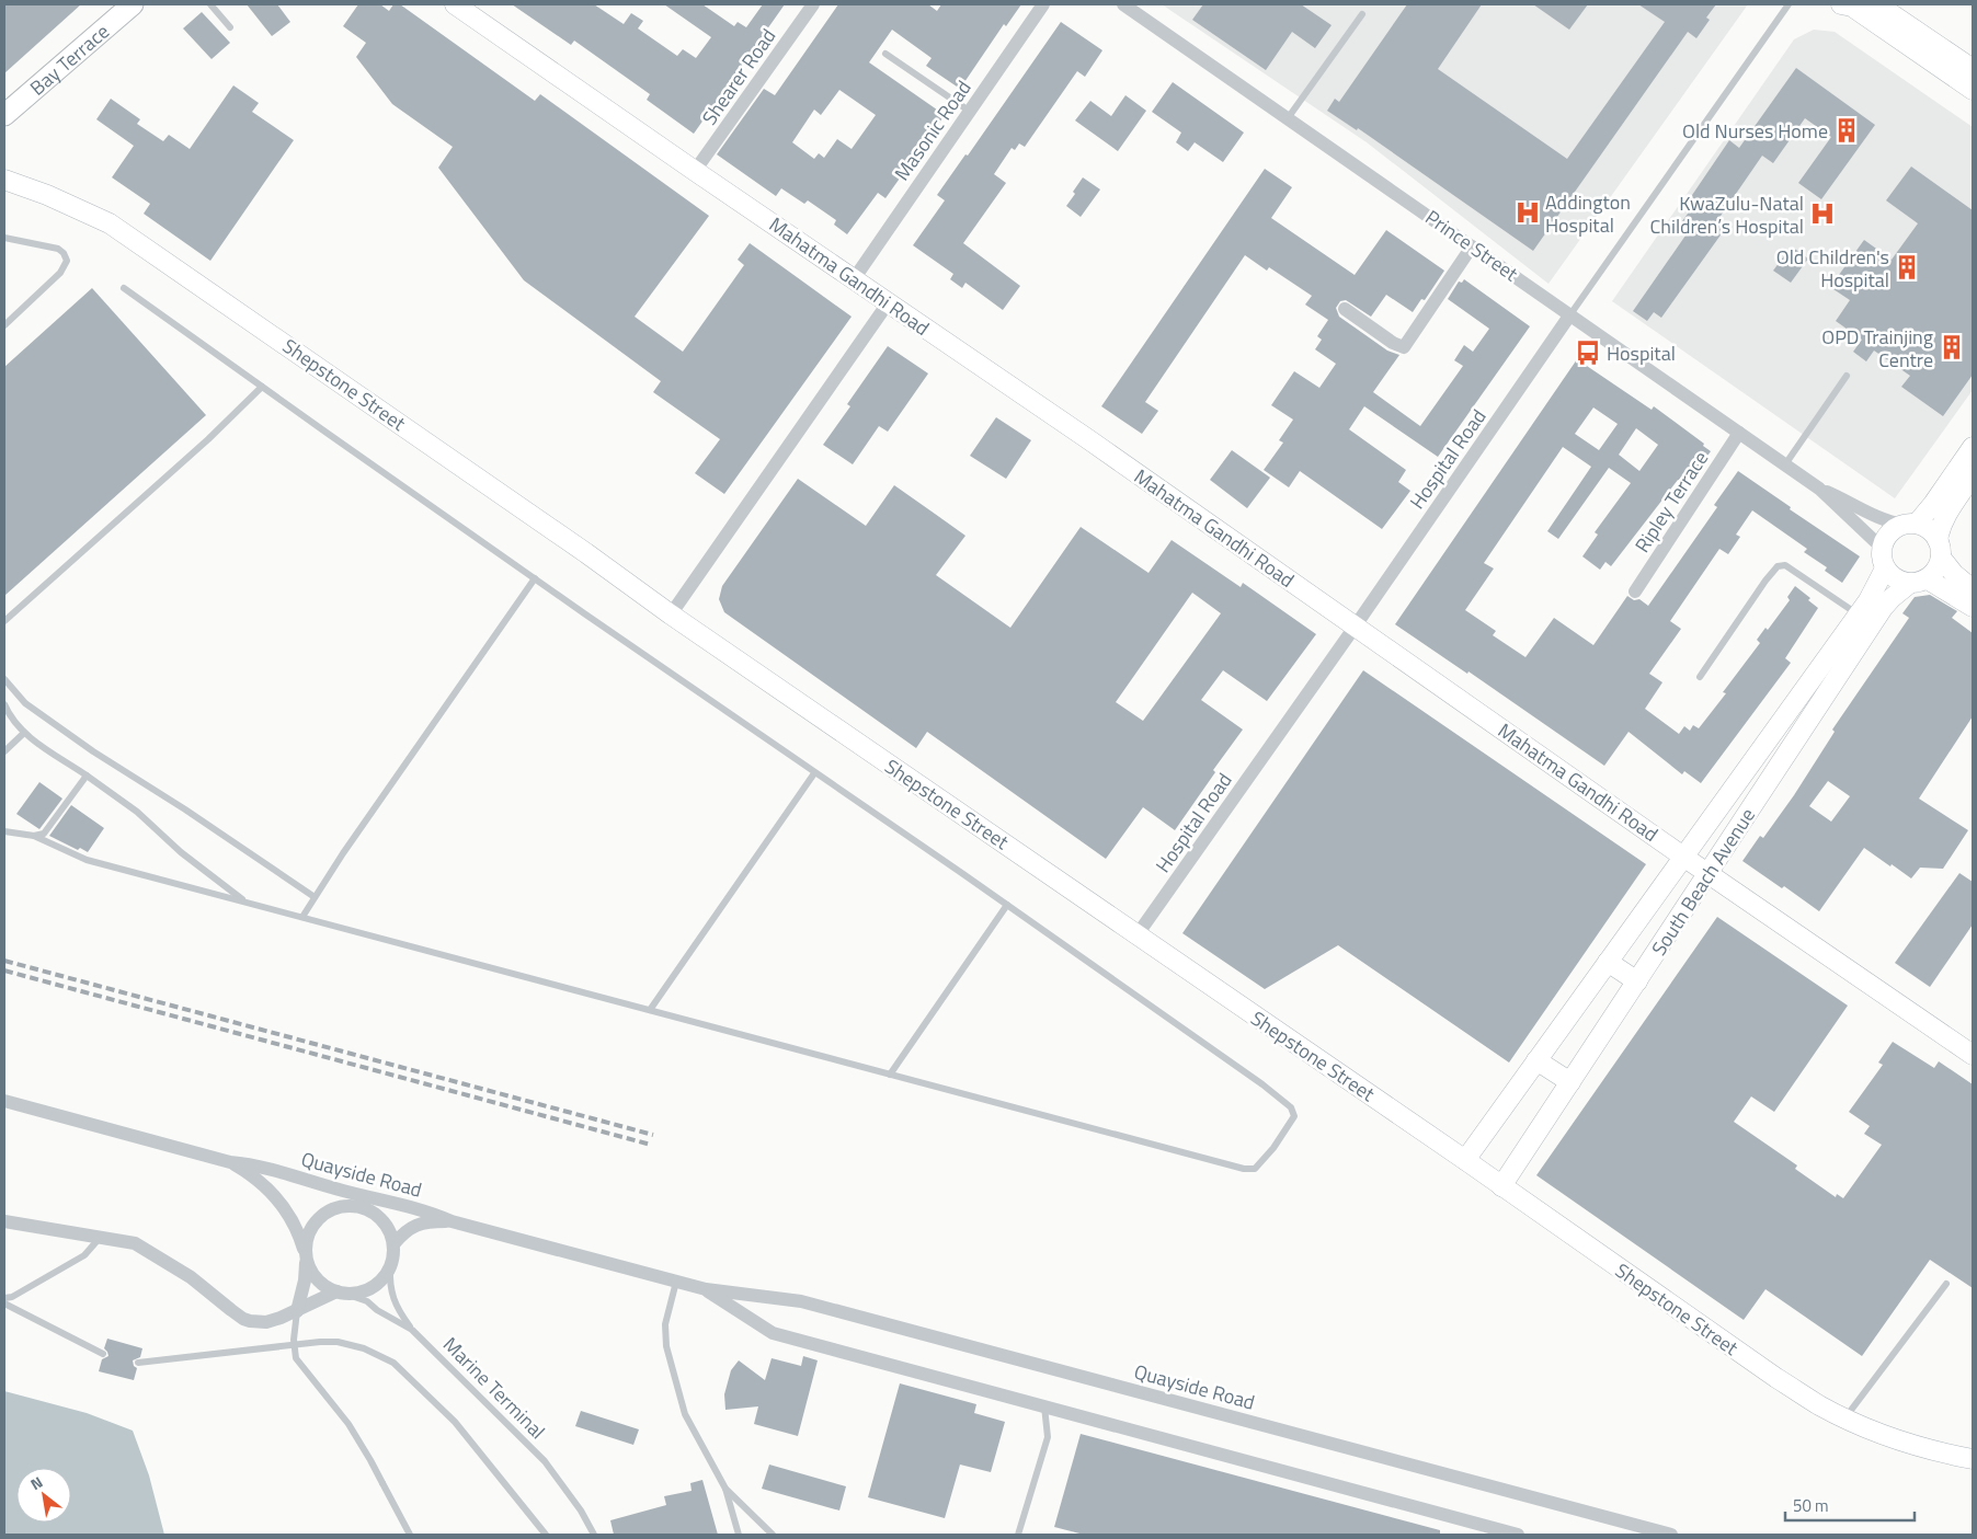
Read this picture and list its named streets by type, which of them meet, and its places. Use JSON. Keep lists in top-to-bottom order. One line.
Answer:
{"streets":{"main road":["Bay Terrace","Mahatma Gandhi Road","Shepstone Street","South Beach Avenue"],"street":["Shearer Road","Masonic Road","Prince Street","Hospital Road","Ripley Terrace","Quayside Road"],"lane":["Marine Terminal"]},"crossings":[["Shearer Road","Mahatma Gandhi Road"],["Masonic Road","Mahatma Gandhi Road"],["Prince Street","Hospital Road"],["Prince Street","Ripley Terrace"],["Prince Street","South Beach Avenue"],["Mahatma Gandhi Road","Hospital Road"],["Mahatma Gandhi Road","South Beach Avenue"],["Shepstone Street","Hospital Road"],["Shepstone Street","South Beach Avenue"]],"places":{"building":["Old Nurses Home","Old Children's Hospital","OPD Trainjing Centre"],"hospital":["Addington Hospital","KwaZulu-Natal Children’s Hospital"],"bus stop":["Hospital"]},"scale_bar":"50 m","north":"top left"}
